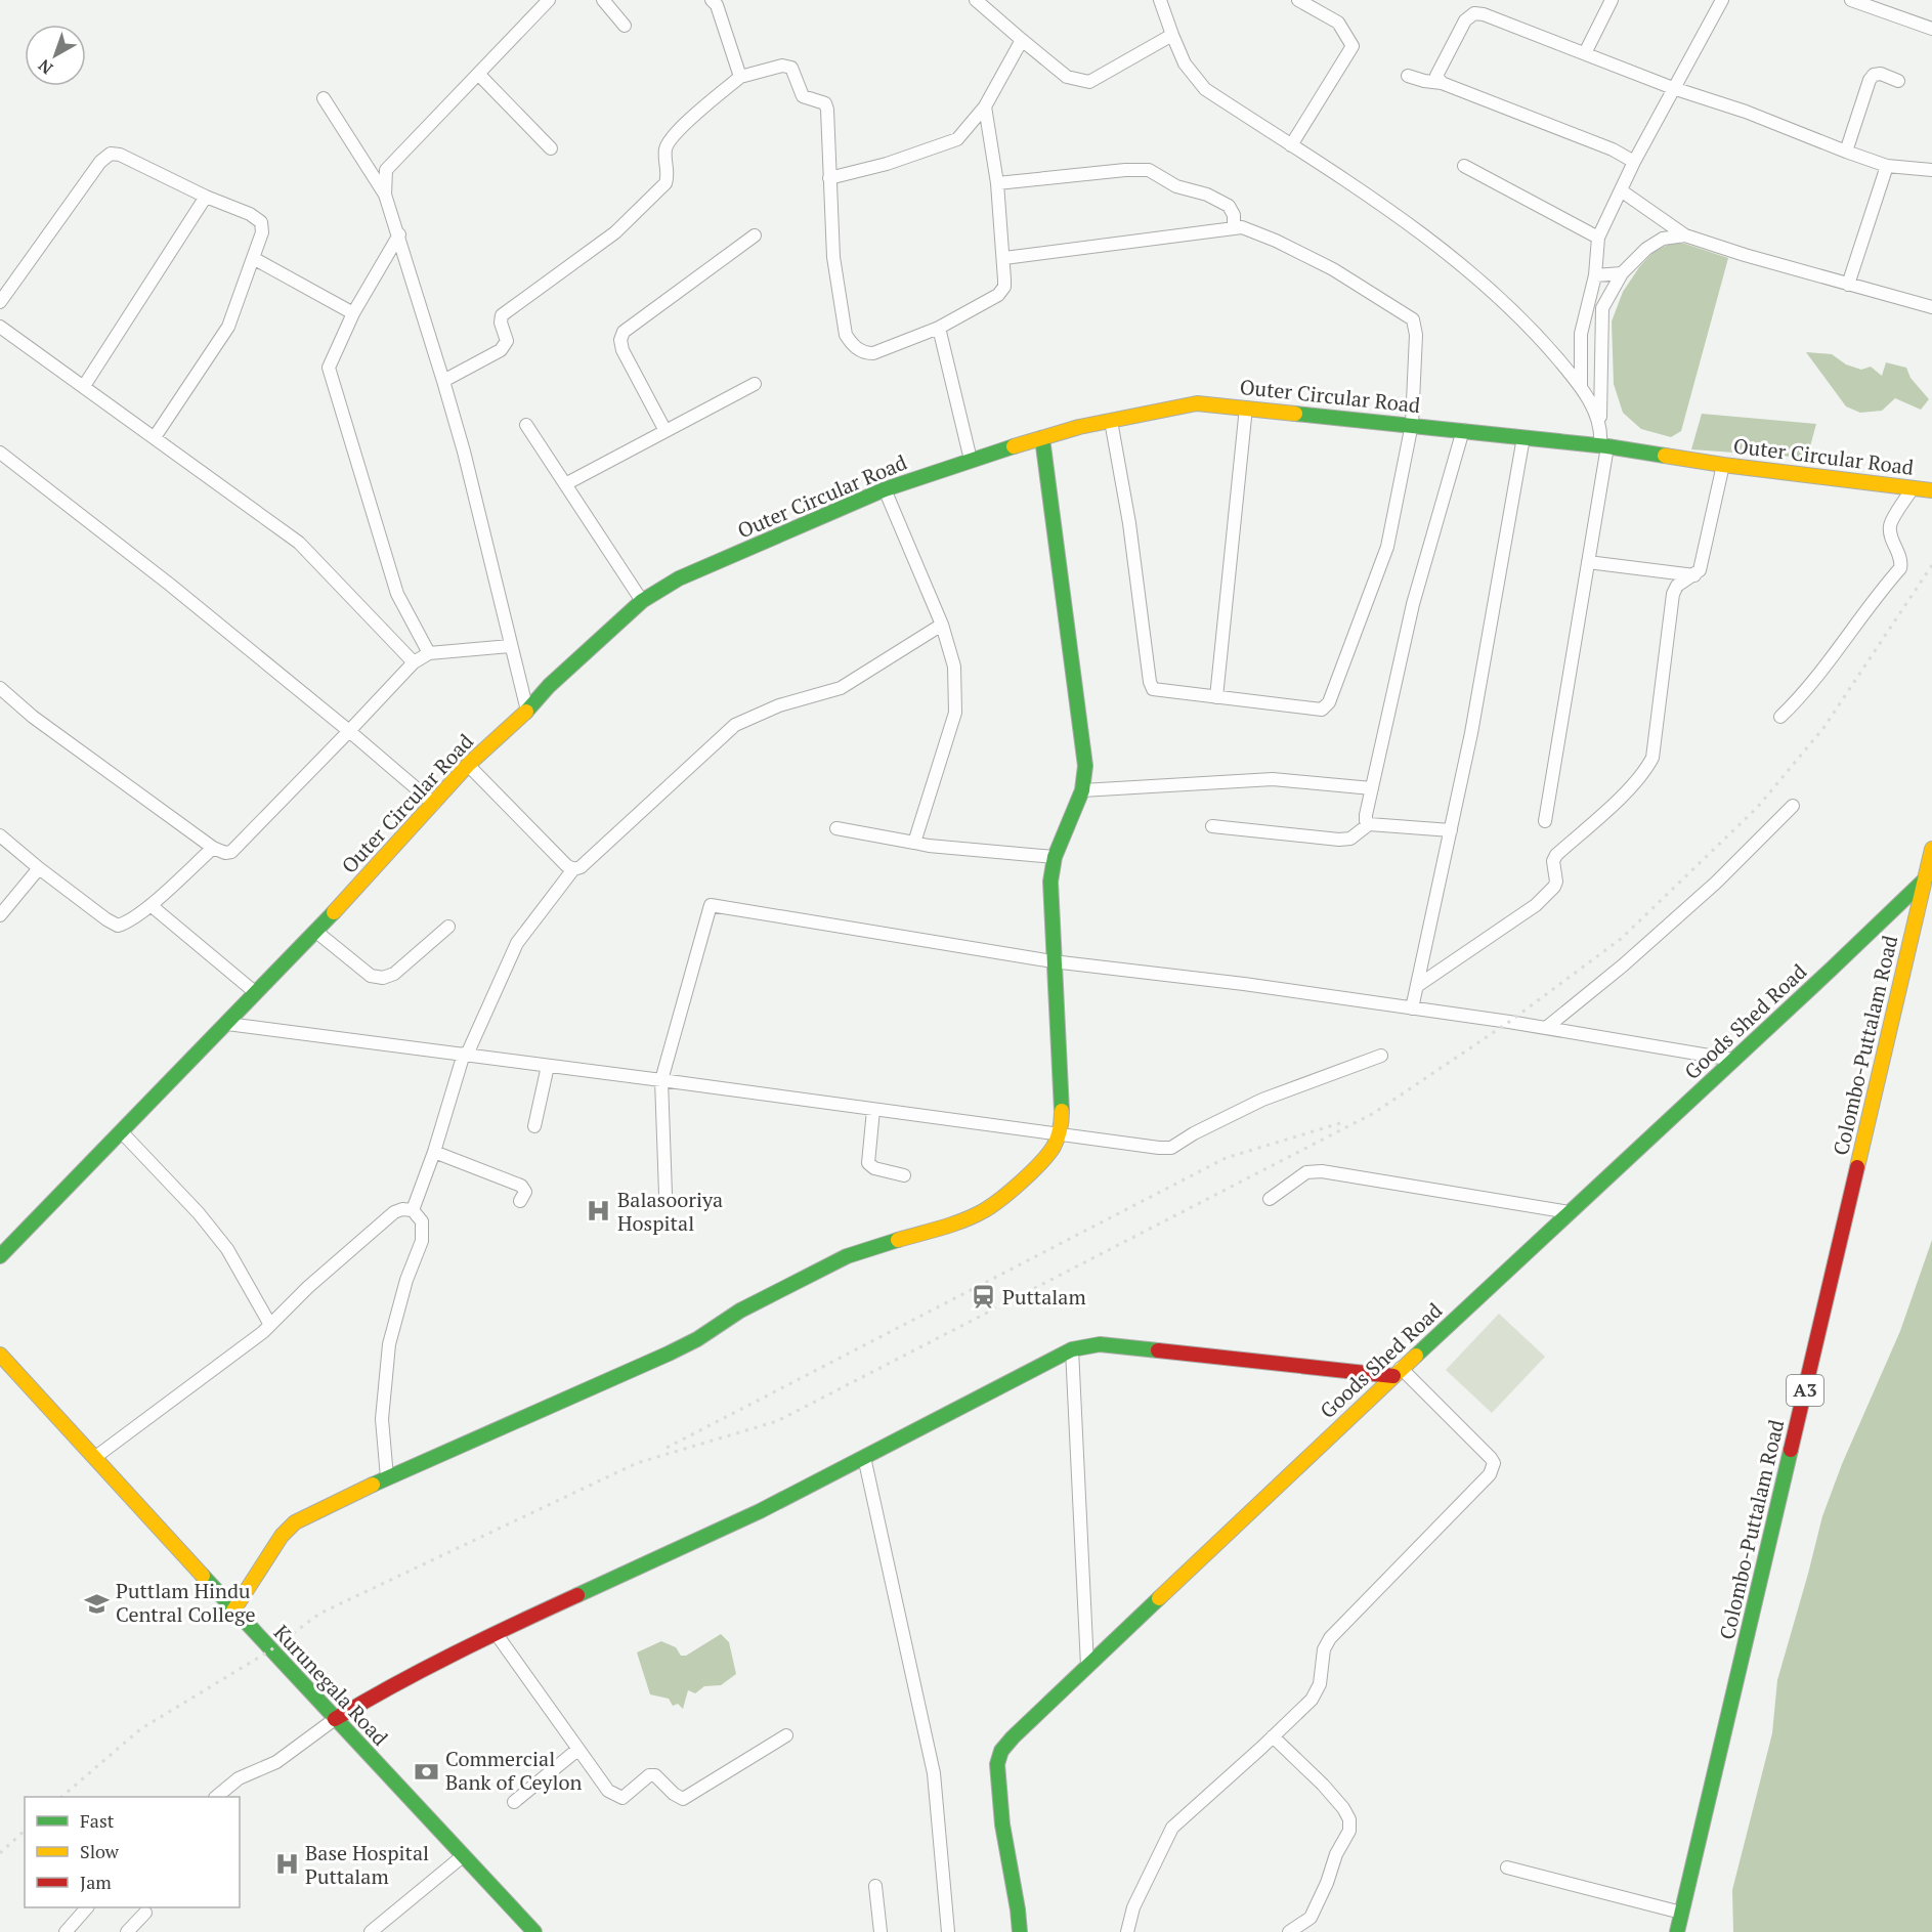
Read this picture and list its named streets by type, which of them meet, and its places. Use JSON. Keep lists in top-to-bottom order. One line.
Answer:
{"streets":{"main road":["Outer Circular Road","Goods Shed Road","Colombo-Puttalam Road","A3","Kurunegala Road"]},"crossings":[["Goods Shed Road","Colombo-Puttalam Road"]],"places":{"hospital":["Balasooriya Hospital","Base Hospital Puttalam"],"station":["Puttalam"],"school or university":["Puttlam Hindu Central College"],"bank":["Commercial Bank of Ceylon"]},"legend":["Fast","Slow","Jam"],"north":"bottom left"}
